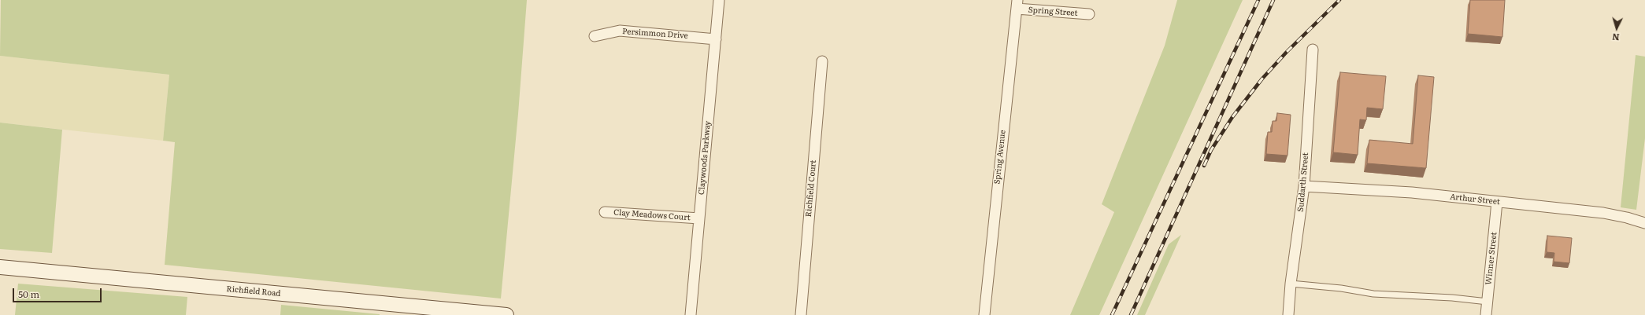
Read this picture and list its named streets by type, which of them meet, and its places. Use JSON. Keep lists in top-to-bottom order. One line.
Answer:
{"streets":{"street":["Spring Street","Persimmon Drive","Spring Avenue","Claywoods Parkway","Suddarth Street","Richfield Court","Arthur Street","Clay Meadows Court","Winner Street","Richfield Road"]},"crossings":[["Spring Street","Spring Avenue"],["Persimmon Drive","Claywoods Parkway"],["Claywoods Parkway","Clay Meadows Court"],["Suddarth Street","Arthur Street"],["Arthur Street","Winner Street"]],"scale_bar":"50 m","north":"bottom"}
